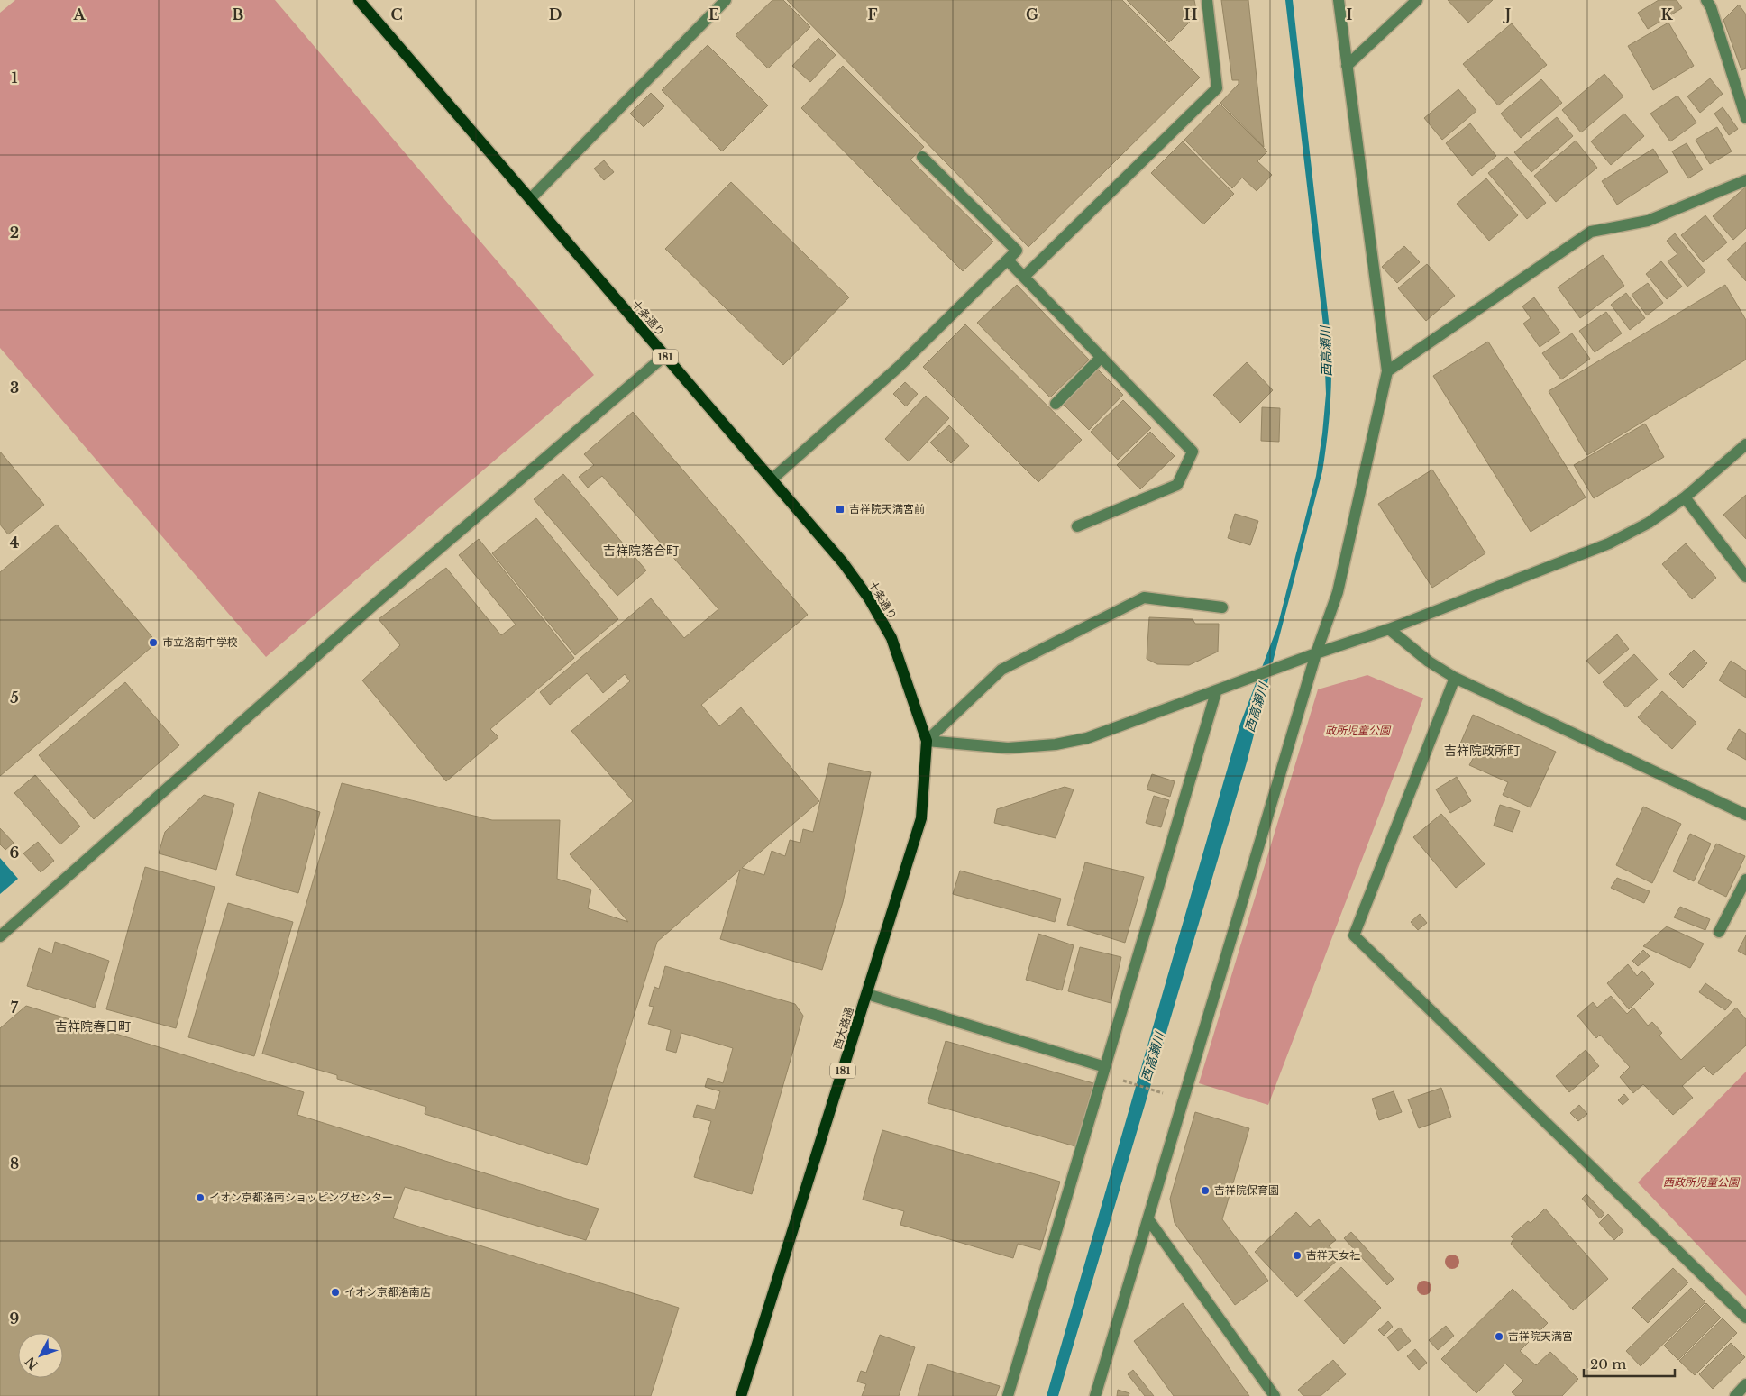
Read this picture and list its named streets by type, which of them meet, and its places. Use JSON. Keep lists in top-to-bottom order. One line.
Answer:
{"streets":{"main road":["十条通り","181","西大路通"]},"crossings":[["十条通り","西大路通"]],"districts":["吉祥院落合町","吉祥院政所町","吉祥院春日町"],"water":["西高瀬川"],"parks":["政所児童公園","西政所児童公園"],"places":{"transit":["吉祥院天満宮前"],"other":["市立洛南中学校","吉祥院保育園","イオン京都洛南ショッピングセンター","吉祥天女社","イオン京都洛南店","吉祥院天満宮"]},"scale_bar":"20 m","north":"bottom left","grid":{"columns":["A","B","C","D","E","F","G","H","I","J","K"],"rows":["1","2","3","4","5","6","7","8","9"]}}
